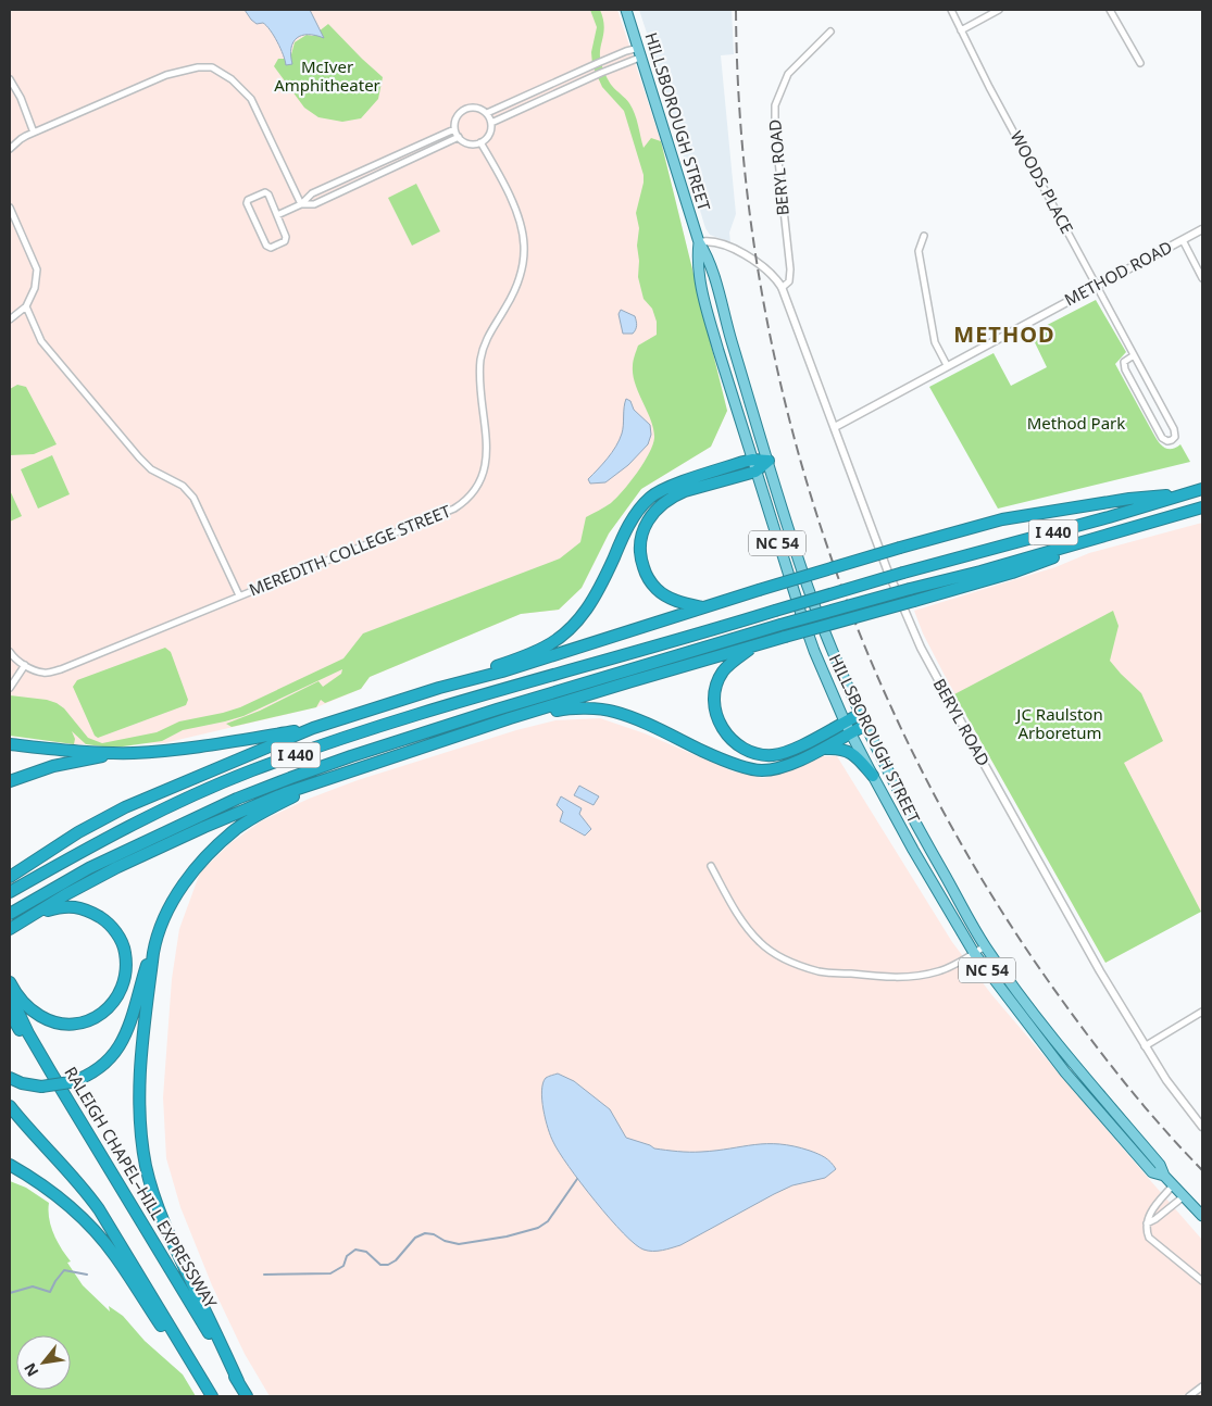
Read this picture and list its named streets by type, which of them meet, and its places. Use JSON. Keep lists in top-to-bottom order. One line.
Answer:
{"streets":{"highway":["I 440","RALEIGH CHAPEL–HILL EXPRESSWAY"],"main road":["HILLSBOROUGH STREET","NC 54"],"street":["BERYL ROAD","WOODS PLACE","METHOD ROAD","MEREDITH COLLEGE STREET"]},"crossings":[["HILLSBOROUGH STREET","BERYL ROAD"],["BERYL ROAD","METHOD ROAD"],["WOODS PLACE","METHOD ROAD"]],"districts":["METHOD"],"parks":["McIver Amphitheater","Method Park","JC Raulston Arboretum"],"north":"bottom left"}
